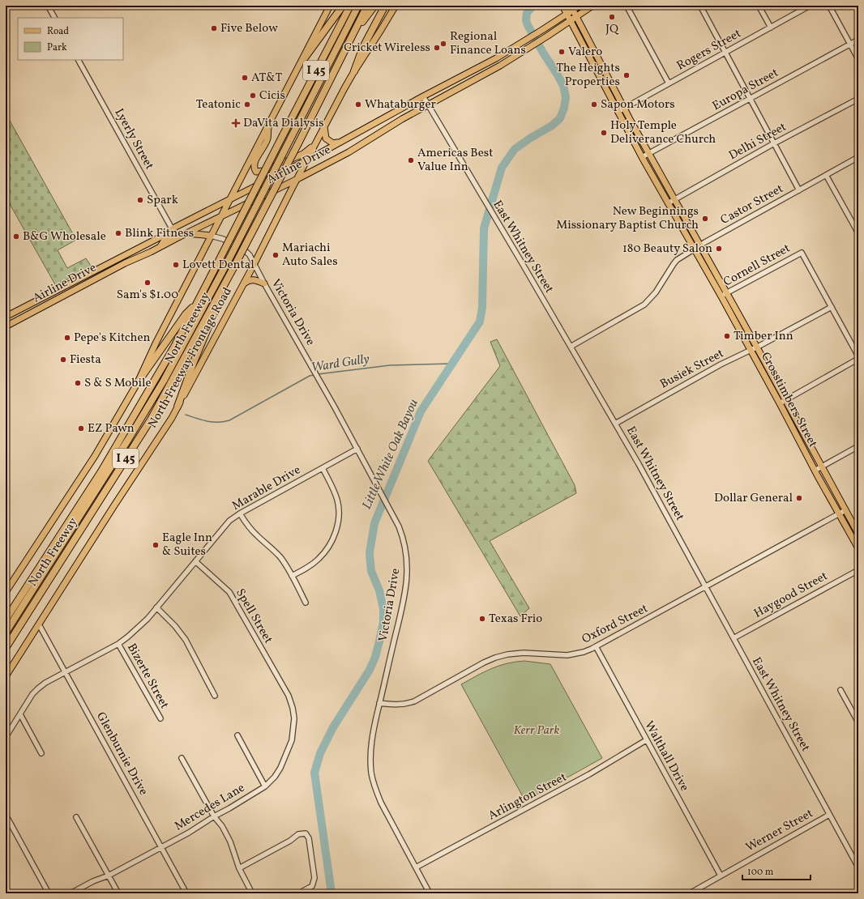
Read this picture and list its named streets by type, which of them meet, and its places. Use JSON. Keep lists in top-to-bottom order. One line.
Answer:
{"streets":{"highway":["I 45","North Freeway"],"main road":["Airline Drive","North Freeway Frontage Road","Crosstimbers Street"],"street":["Rogers Street","Europa Street","Lyerly Street","Delhi Street","Castor Street","East Whitney Street","Cornell Street","Victoria Drive","Busiek Street","Marable Drive","Haygood Street","Spell Street","Oxford Street","Bizerte Street","Glenburnie Drive","Walthall Drive","Arlington Street","Mercedes Lane","Werner Street"]},"crossings":[["Rogers Street","Crosstimbers Street"],["Europa Street","Crosstimbers Street"],["Lyerly Street","Airline Drive"],["Delhi Street","Crosstimbers Street"],["Airline Drive","East Whitney Street"],["Airline Drive","North Freeway Frontage Road"],["Airline Drive","Crosstimbers Street"],["Castor Street","East Whitney Street"],["Castor Street","Crosstimbers Street"],["East Whitney Street","Busiek Street"],["East Whitney Street","Haygood Street"],["East Whitney Street","Oxford Street"],["East Whitney Street","Werner Street"],["Cornell Street","Busiek Street"],["Cornell Street","Crosstimbers Street"],["Victoria Drive","North Freeway Frontage Road"],["Victoria Drive","Marable Drive"],["Victoria Drive","Oxford Street"],["Victoria Drive","Arlington Street"],["North Freeway Frontage Road","Glenburnie Drive"],["Busiek Street","Crosstimbers Street"],["Crosstimbers Street","Oxford Street"],["Marable Drive","Spell Street"],["Marable Drive","Bizerte Street"],["Marable Drive","Glenburnie Drive"],["Spell Street","Mercedes Lane"],["Oxford Street","Walthall Drive"],["Glenburnie Drive","Mercedes Lane"],["Walthall Drive","Arlington Street"],["Walthall Drive","Werner Street"]],"water":["Ward Gully","Little White Oak Bayou"],"parks":["Kerr Park"],"places":{"other":["JQ","Five Below","Regional Finance Loans","Cricket Wireless","Valero","The Heights Properties","AT&T","Cicis","Teatonic","Whataburger","Sapon Motors","Holy Temple Deliverance Church","Americas Best Value Inn","Spark","New Beginnings Missionary Baptist Church","Blink Fitness","B&G Wholesale","180 Beauty Salon","Mariachi Auto Sales","Lovett Dental","Sam's $1.00","Timber Inn","Pepe's Kitchen","Fiesta","S & S Mobile","EZ Pawn","Dollar General","Eagle Inn & Suites","Texas Frio"],"health":["DaVita Dialysis"]},"legend":["Road","Park"],"scale_bar":"100 m"}
